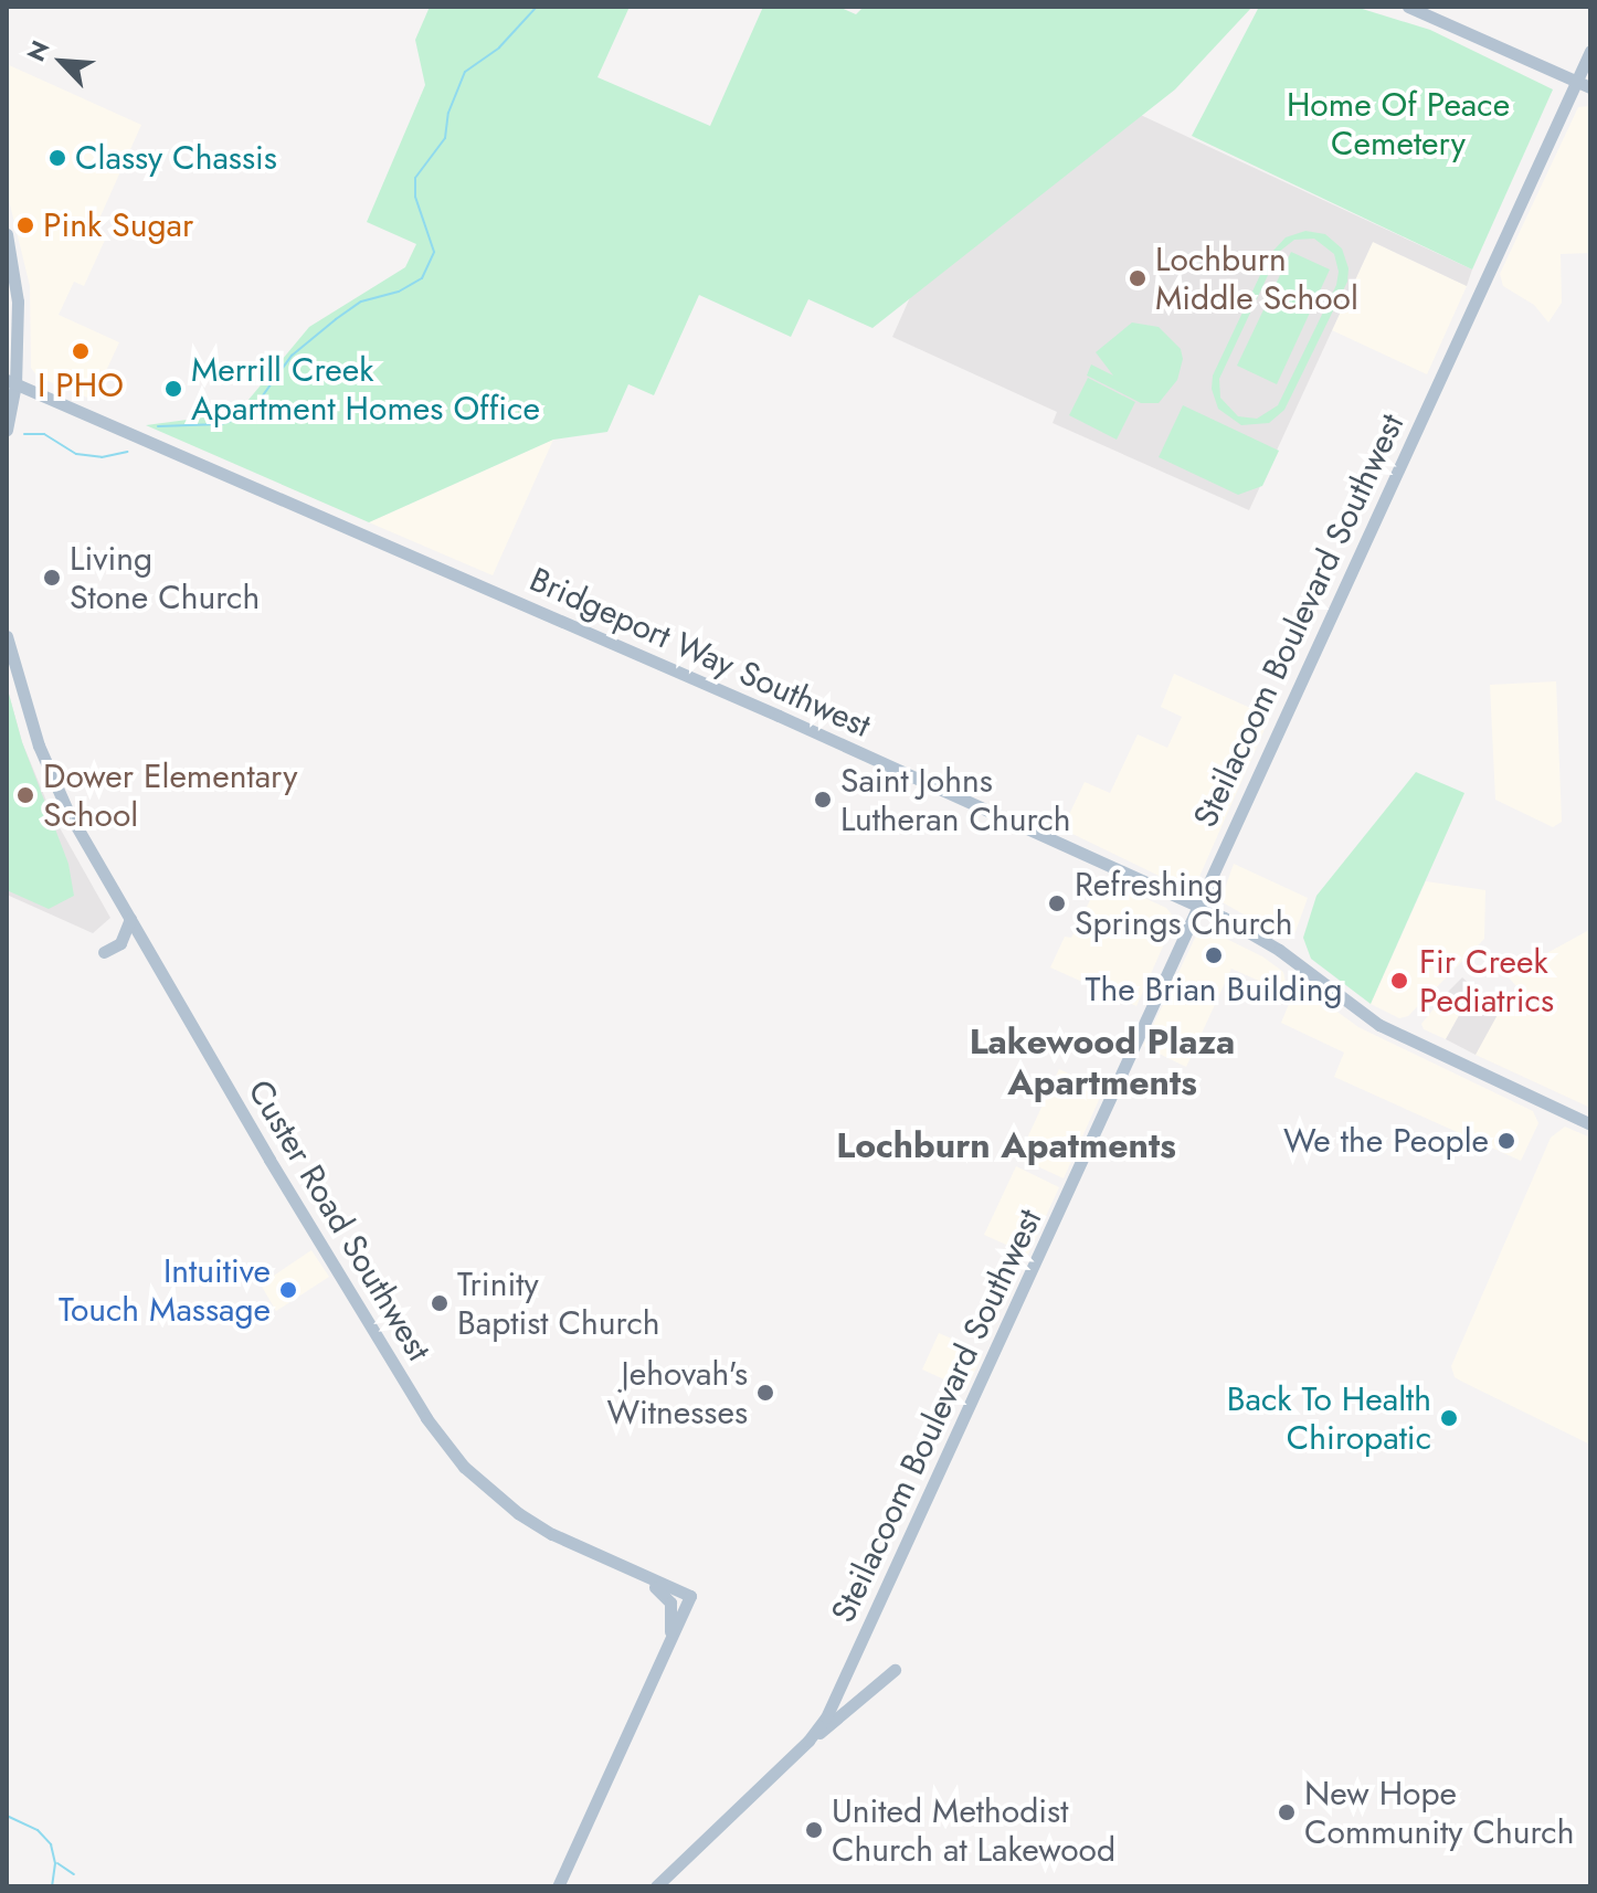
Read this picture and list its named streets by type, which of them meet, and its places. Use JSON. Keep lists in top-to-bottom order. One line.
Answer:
{"streets":{"main road":["Steilacoom Boulevard Southwest","Bridgeport Way Southwest","Custer Road Southwest"]},"crossings":[["Steilacoom Boulevard Southwest","Bridgeport Way Southwest"]],"districts":["Lakewood Plaza Apartments","Lochburn Apatments"],"parks":["Home Of Peace Cemetery"],"places":["Classy Chassis","Pink Sugar","Lochburn Middle School","I PHO","Merrill Creek Apartment Homes Office","Living Stone Church","Dower Elementary School","Saint Johns Lutheran Church","Refreshing Springs Church","The Brian Building","Fir Creek Pediatrics","We the People","Intuitive Touch Massage","Trinity Baptist Church","Jehovah's Witnesses","Back To Health Chiropatic","New Hope Community Church","United Methodist Church at Lakewood"],"north":"top left"}
